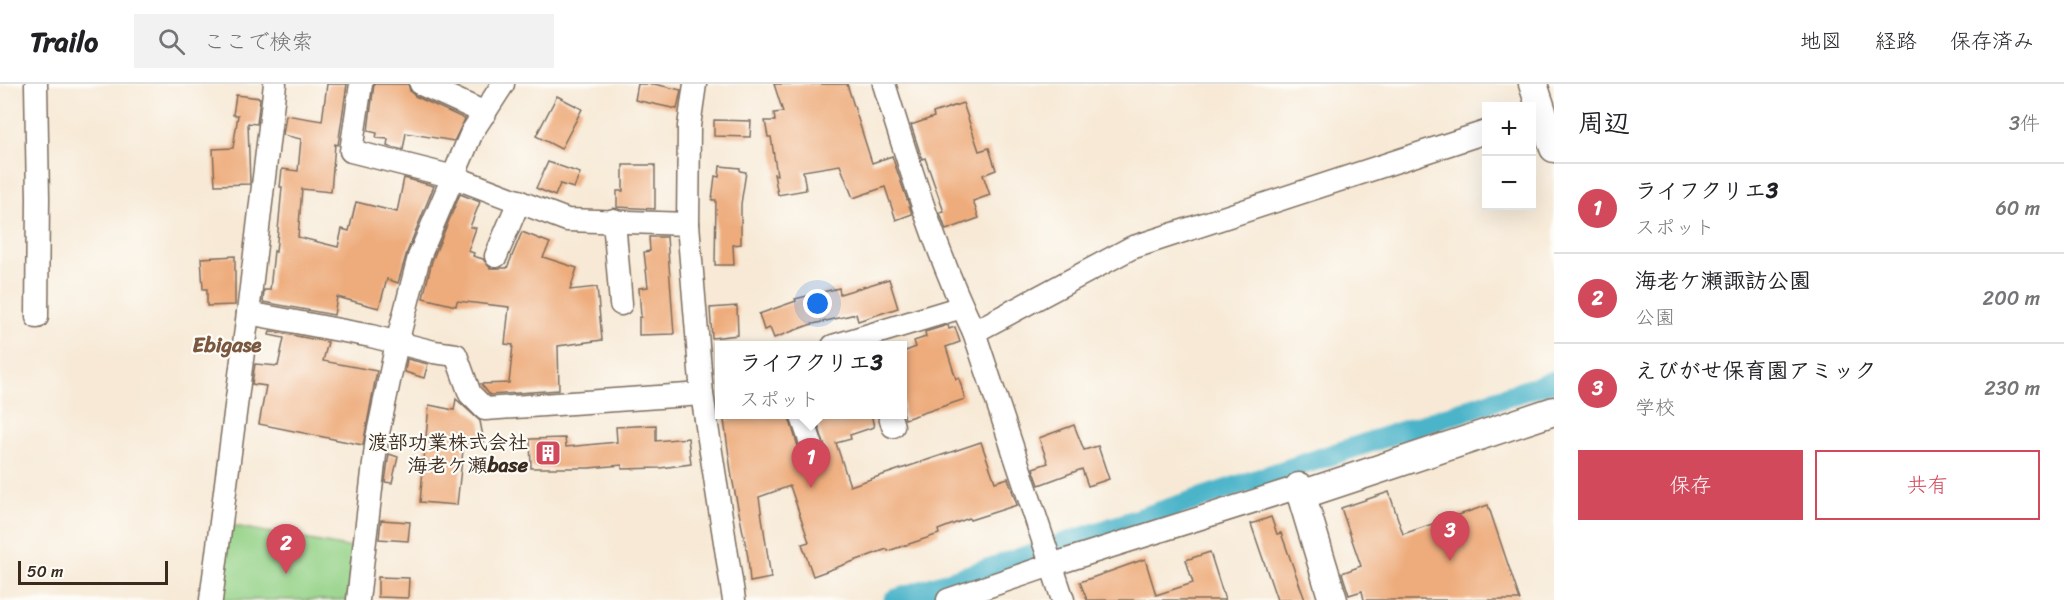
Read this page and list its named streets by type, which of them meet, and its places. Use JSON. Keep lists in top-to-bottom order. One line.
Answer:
{"districts":["Ebigase"],"places":{"building":["渡部功業株式会社 海老ケ瀬base"]},"scale_bar":"50 m","page":{"header":"Trailo","search":"ここで検索","nav":["地図","経路","保存済み"],"heading":["周辺","3件"],"map_buttons":["+","−"],"list":[{"mark":"1","name":"ライフクリエ3","note":"スポット","value":"60 m"},{"mark":"2","name":"海老ケ瀬諏訪公園","note":"公園","value":"200 m"},{"mark":"3","name":"えびがせ保育園アミック","note":"学校","value":"230 m"}],"popup":["ライフクリエ3","スポット"],"buttons":["保存","共有"],"pins":["1","3","2"],"scale":"50 m"}}
